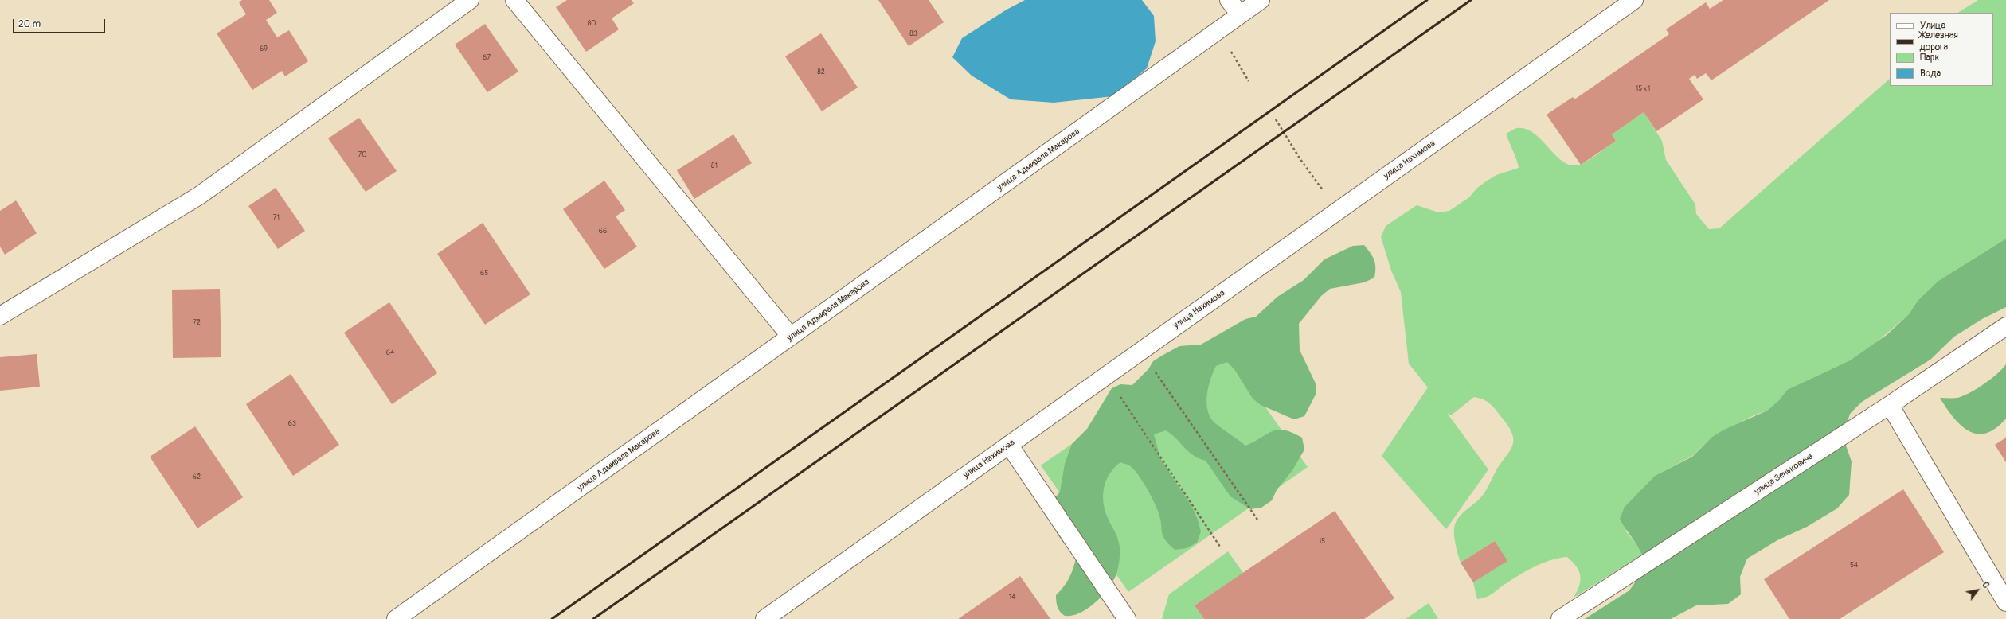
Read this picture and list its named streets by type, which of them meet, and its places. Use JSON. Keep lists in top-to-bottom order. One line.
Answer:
{"streets":{"street":["улица Адмирала Макарова","улица Нахимова","улица Зеньковича"]},"house_numbers":["80","83","69","67","82","15 к1","70","81","71","66","65","72","64","63","62","15","54","14"],"legend":["Улица","Железная дорога","Парк","Вода"],"scale_bar":"20 m","north":"top right"}
